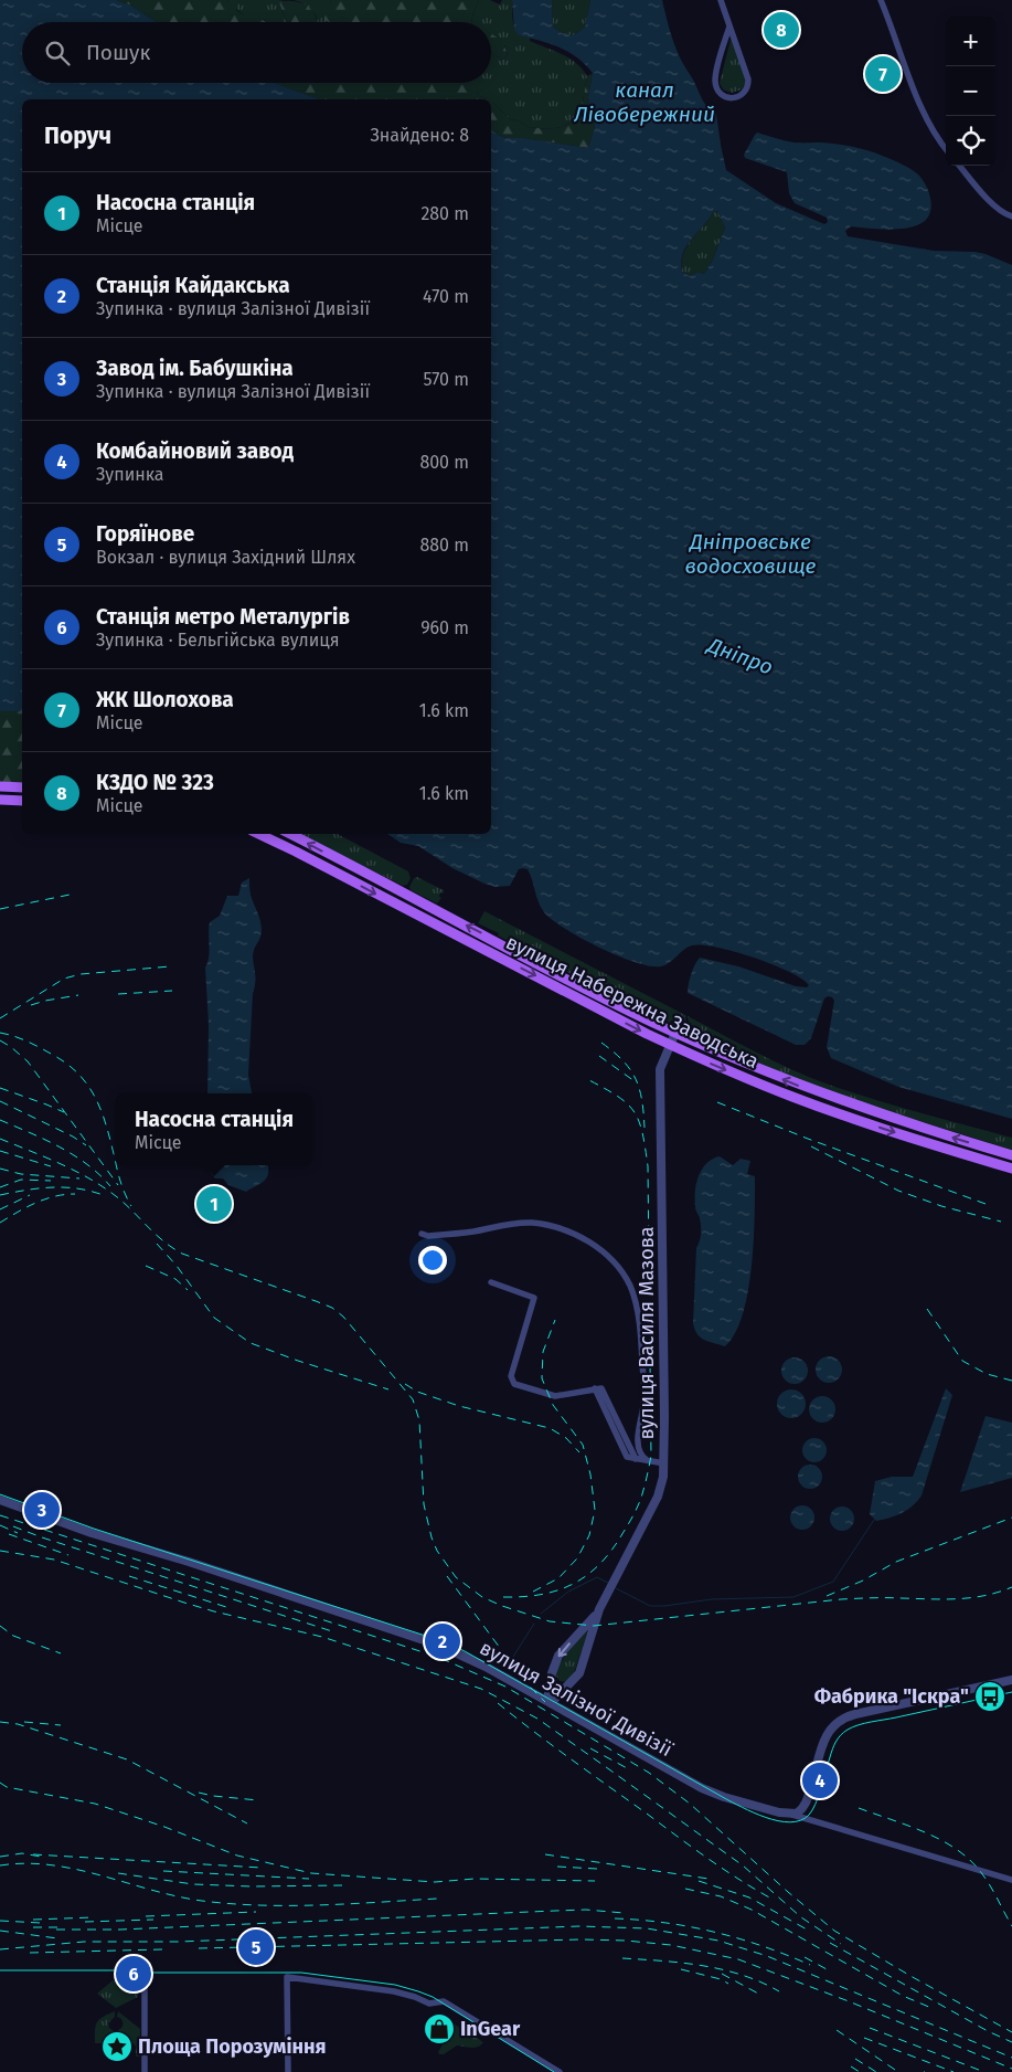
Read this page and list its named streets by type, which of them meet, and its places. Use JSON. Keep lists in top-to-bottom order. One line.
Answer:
{"streets":{"main road":["вулиця Набережна Заводська"],"street":["вулиця Василя Мазова","вулиця Залізної Дивізії"]},"crossings":[["вулиця Набережна Заводська","вулиця Василя Мазова"],["вулиця Василя Мазова","вулиця Залізної Дивізії"]],"water":["канал Лівобережний","Дніпровське водосховище","Дніпро"],"places":{"bus stop":["Фабрика \"Іскра\""],"shop":["InGear"],"place":["Площа Порозуміння"]},"page":{"pins":["8","7","1","3","2","4","5","6"],"map_buttons":["+","−"],"search":"Пошук","heading":["Поруч","Знайдено: 8"],"list":[{"mark":"1","name":"Насосна станція","note":"Місце","value":"280 m"},{"mark":"2","name":"Станція Кайдакська","note":"Зупинка · вулиця Залізної Дивізії","value":"470 m"},{"mark":"3","name":"Завод ім. Бабушкіна","note":"Зупинка · вулиця Залізної Дивізії","value":"570 m"},{"mark":"4","name":"Комбайновий завод","note":"Зупинка","value":"800 m"},{"mark":"5","name":"Горяїнове","note":"Вокзал · вулиця Західний Шлях","value":"880 m"},{"mark":"6","name":"Станція метро Металургів","note":"Зупинка · Бельгійська вулиця","value":"960 m"},{"mark":"7","name":"ЖК Шолохова","note":"Місце","value":"1.6 km"},{"mark":"8","name":"КЗДО № 323","note":"Місце","value":"1.6 km"}],"popup":["Насосна станція","Місце"]}}
